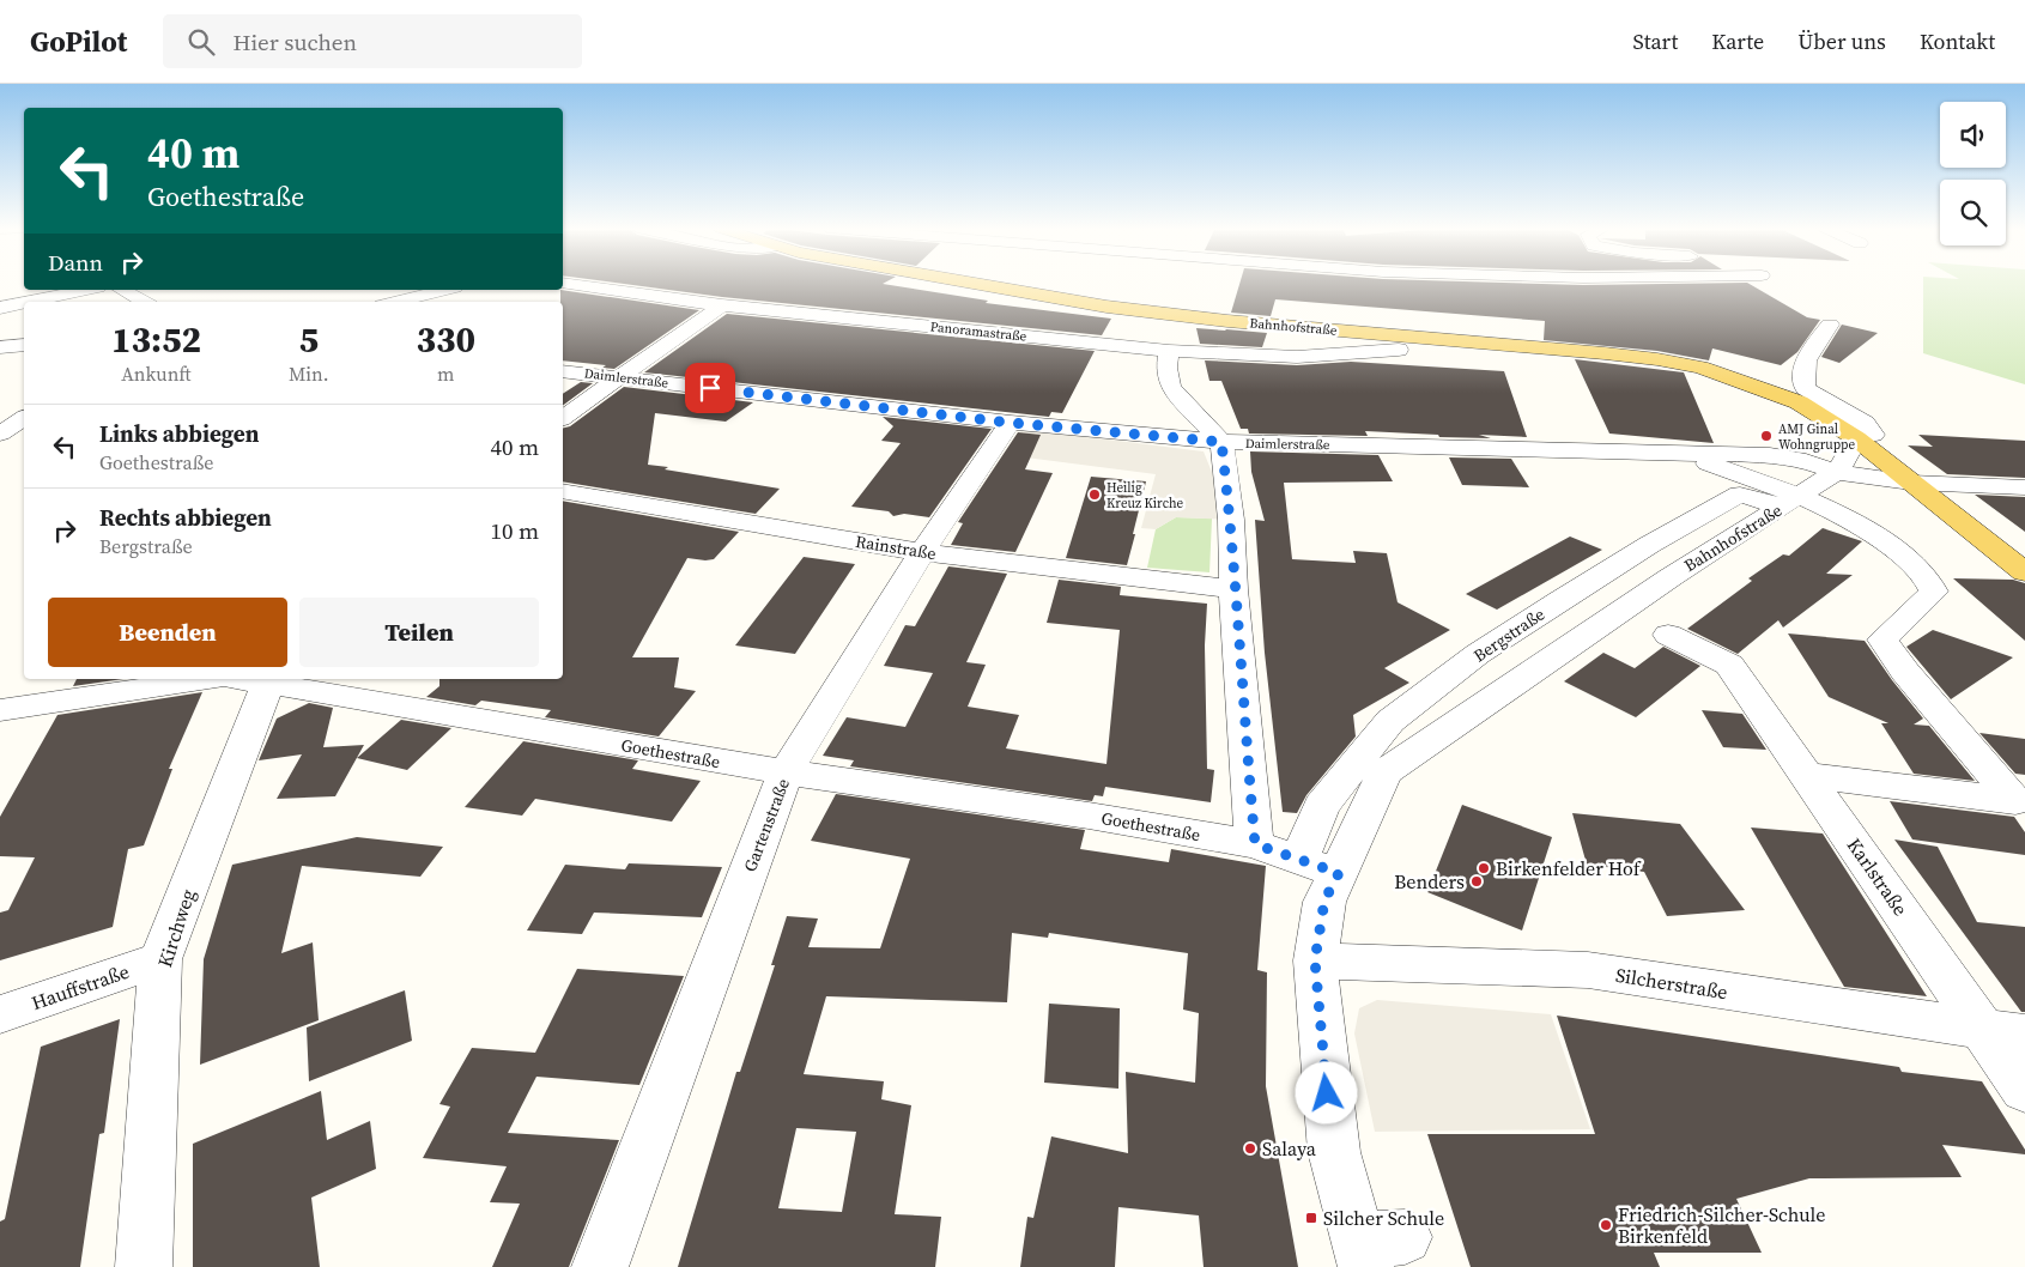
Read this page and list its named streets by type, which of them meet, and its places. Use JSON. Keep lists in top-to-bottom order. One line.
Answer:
{"streets":{"main road":["Bahnhofstraße"],"street":["Panoramastraße","Daimlerstraße","Rainstraße","Bergstraße","Goethestraße","Gartenstraße","Karlstraße","Kirchweg","Silcherstraße","Hauffstraße"]},"crossings":[["Bahnhofstraße","Daimlerstraße"],["Bahnhofstraße","Bergstraße"],["Bahnhofstraße","Goethestraße"],["Daimlerstraße","Bergstraße"],["Daimlerstraße","Gartenstraße"],["Rainstraße","Gartenstraße"],["Bergstraße","Goethestraße"],["Goethestraße","Gartenstraße"],["Goethestraße","Kirchweg"],["Karlstraße","Silcherstraße"],["Kirchweg","Hauffstraße"]],"places":{"other":["AMJ Ginal Wohngruppe","Heilig Kreuz Kirche","Birkenfelder Hof","Benders","Salaya","Friedrich-Silcher-Schule Birkenfeld"],"transit":["Silcher Schule"]},"page":{"header":"GoPilot","search":"Hier suchen","nav":["Start","Karte","Über uns","Kontakt"],"turn":["40 m","Goethestraße"],"then":"Dann","eta":["13:52","Ankunft","5","Min.","330","m"],"list":[{"name":"Links abbiegen","note":"Goethestraße","value":"40 m"},{"name":"Rechts abbiegen","note":"Bergstraße","value":"10 m"}],"buttons":["Beenden","Teilen"]}}
